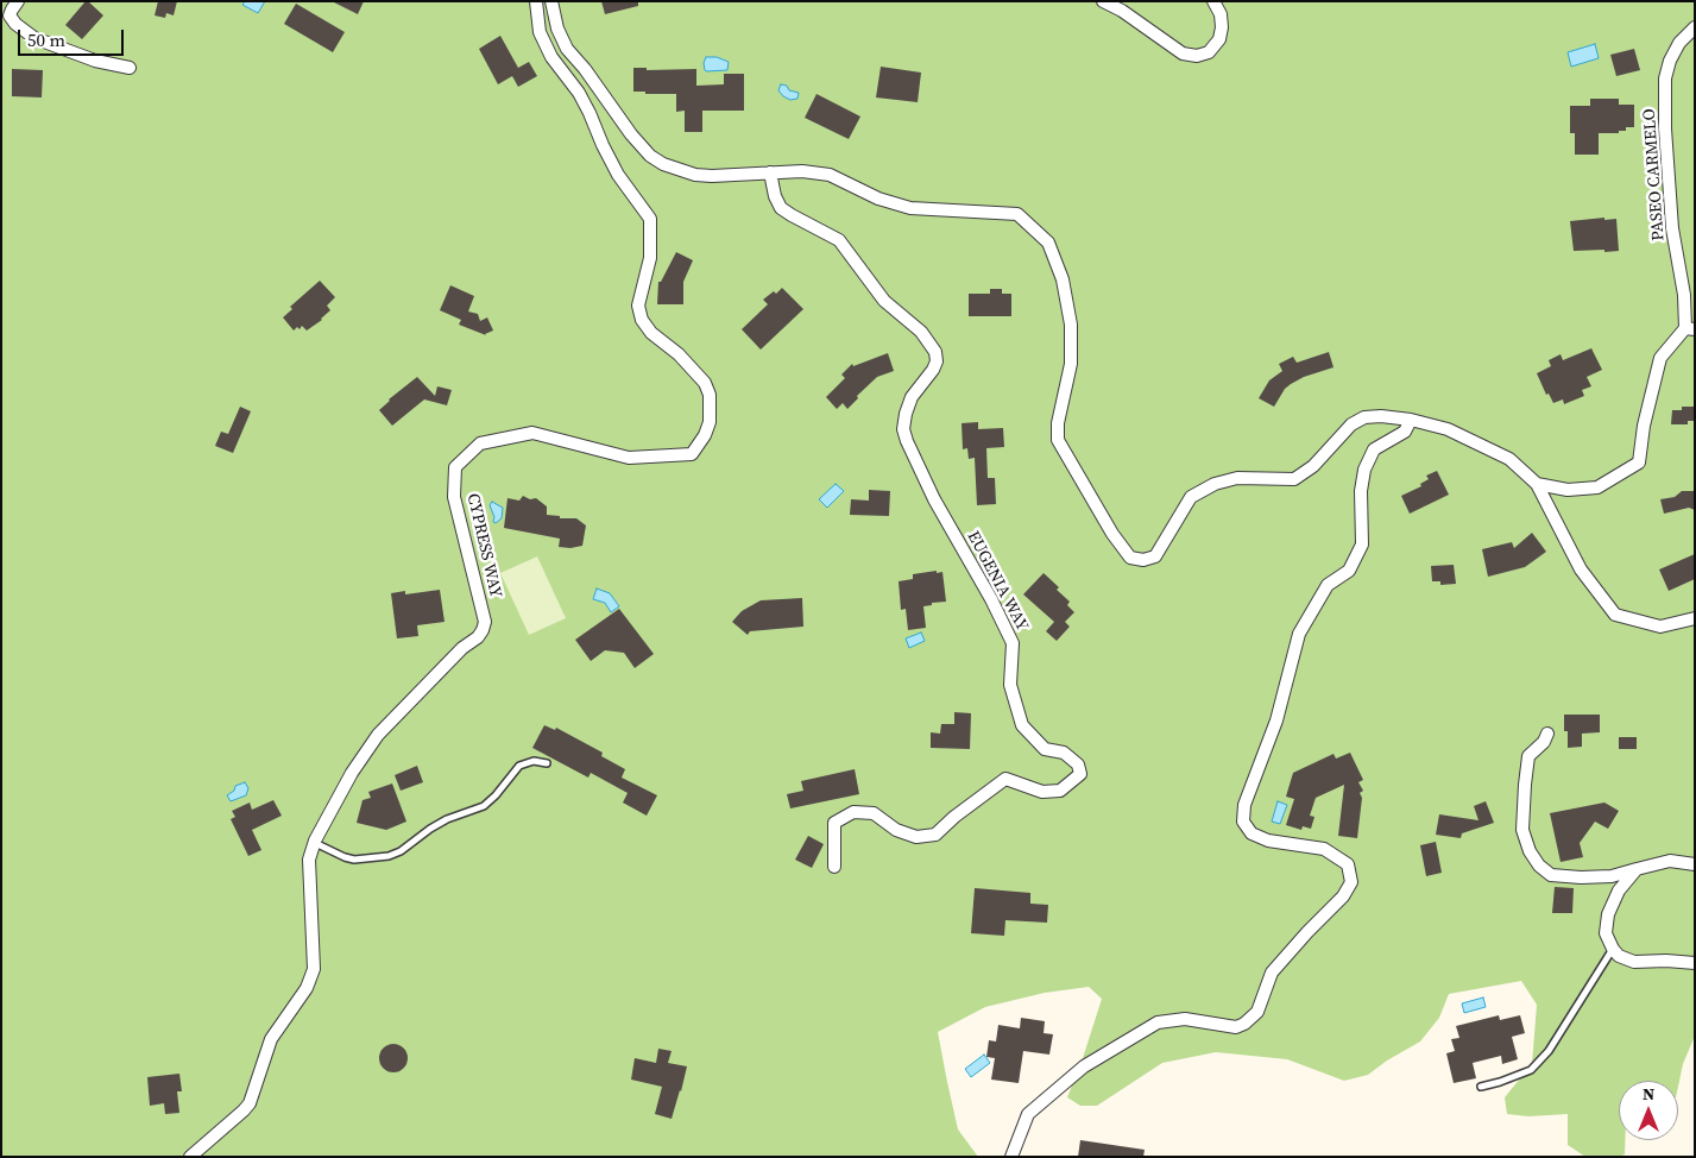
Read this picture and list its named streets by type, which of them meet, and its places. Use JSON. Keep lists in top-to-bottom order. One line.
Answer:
{"streets":{"street":["PASEO CARMELO","CYPRESS WAY","EUGENIA WAY"]},"scale_bar":"50 m","north":"top"}
